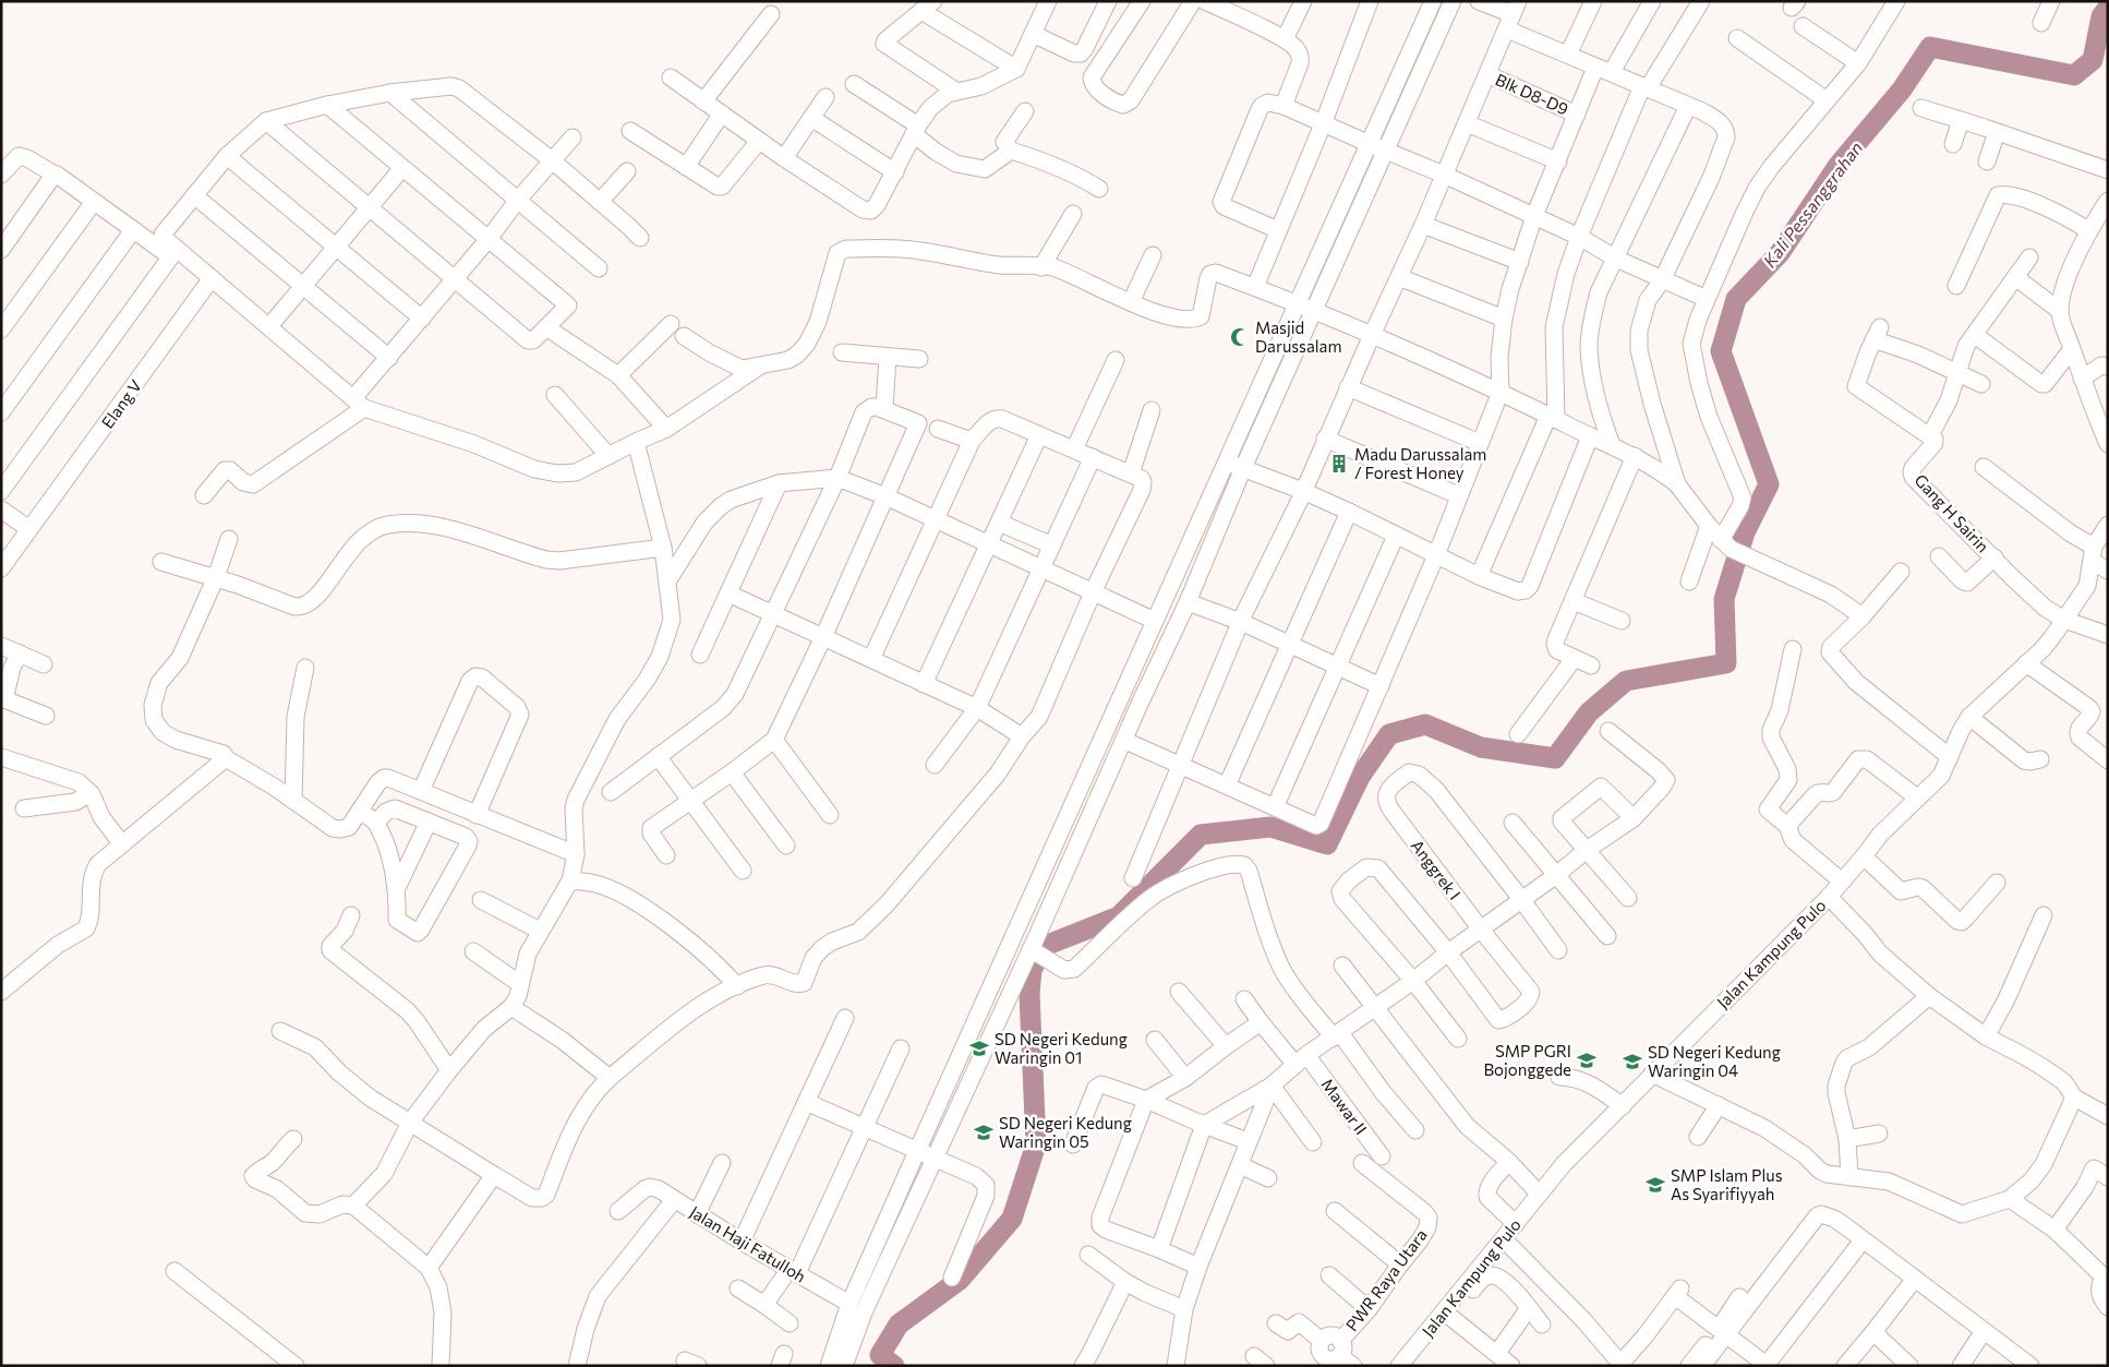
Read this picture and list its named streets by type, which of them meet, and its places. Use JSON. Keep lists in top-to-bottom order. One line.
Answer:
{"streets":{"street":["Blk D8-D9","Elang V","Gang H Sairin","Anggrek I","Jalan Kampung Pulo","Mawar II","Jalan Haji Fatulloh","PWR Raya Utara"]},"crossings":[["Gang H Sairin","Jalan Kampung Pulo"]],"water":["Kali Pessanggrahan"],"places":{"mosque":["Masjid Darussalam"],"building":["Madu Darussalam / Forest Honey"],"school or university":["SD Negeri Kedung Waringin 01","SMP PGRI Bojonggede","SD Negeri Kedung Waringin 04","SD Negeri Kedung Waringin 05","SMP Islam Plus As Syarifiyyah"]}}
